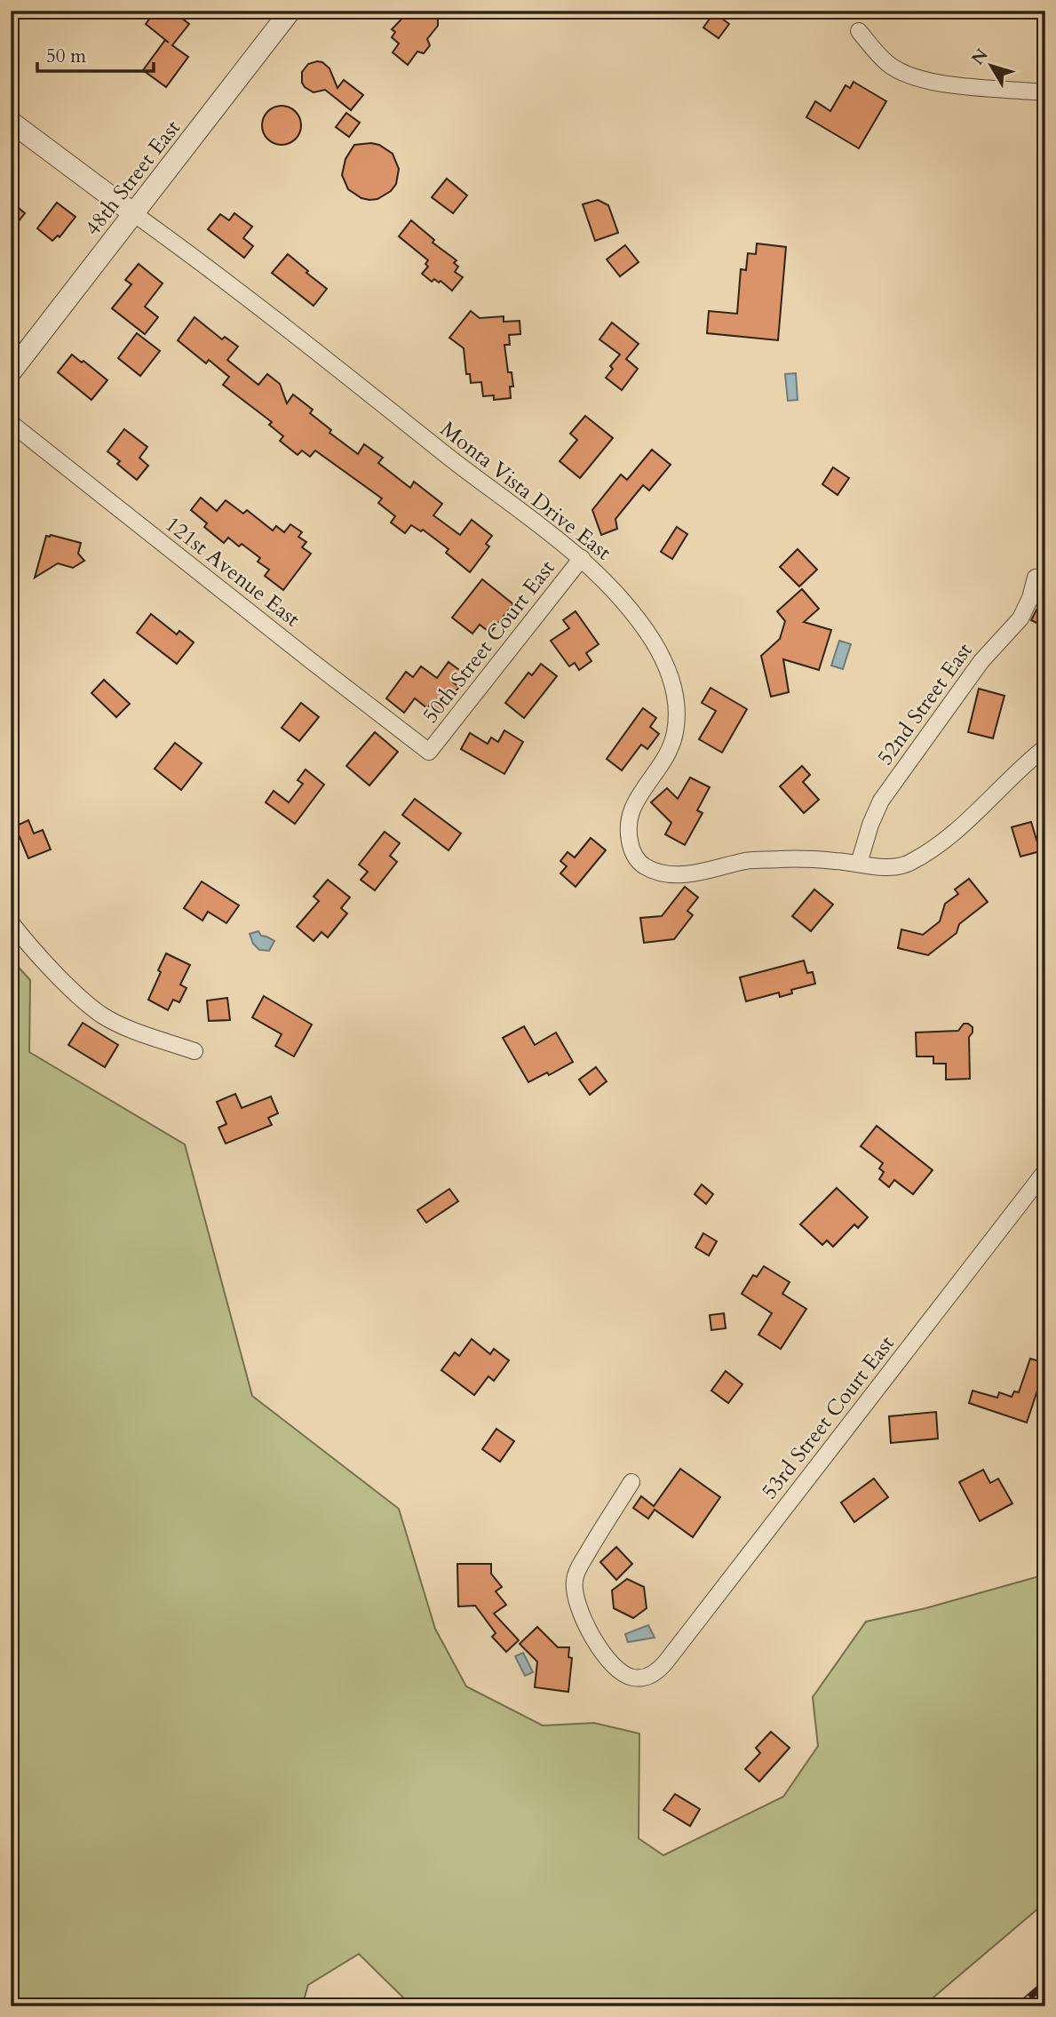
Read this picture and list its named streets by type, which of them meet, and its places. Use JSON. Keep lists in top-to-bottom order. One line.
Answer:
{"streets":{"street":["48th Street East","Monta Vista Drive East","121st Avenue East","50th Street Court East","52nd Street East","53rd Street Court East"]},"crossings":[["48th Street East","Monta Vista Drive East"],["Monta Vista Drive East","50th Street Court East"],["Monta Vista Drive East","52nd Street East"],["121st Avenue East","50th Street Court East"]],"scale_bar":"50 m","north":"top left"}
